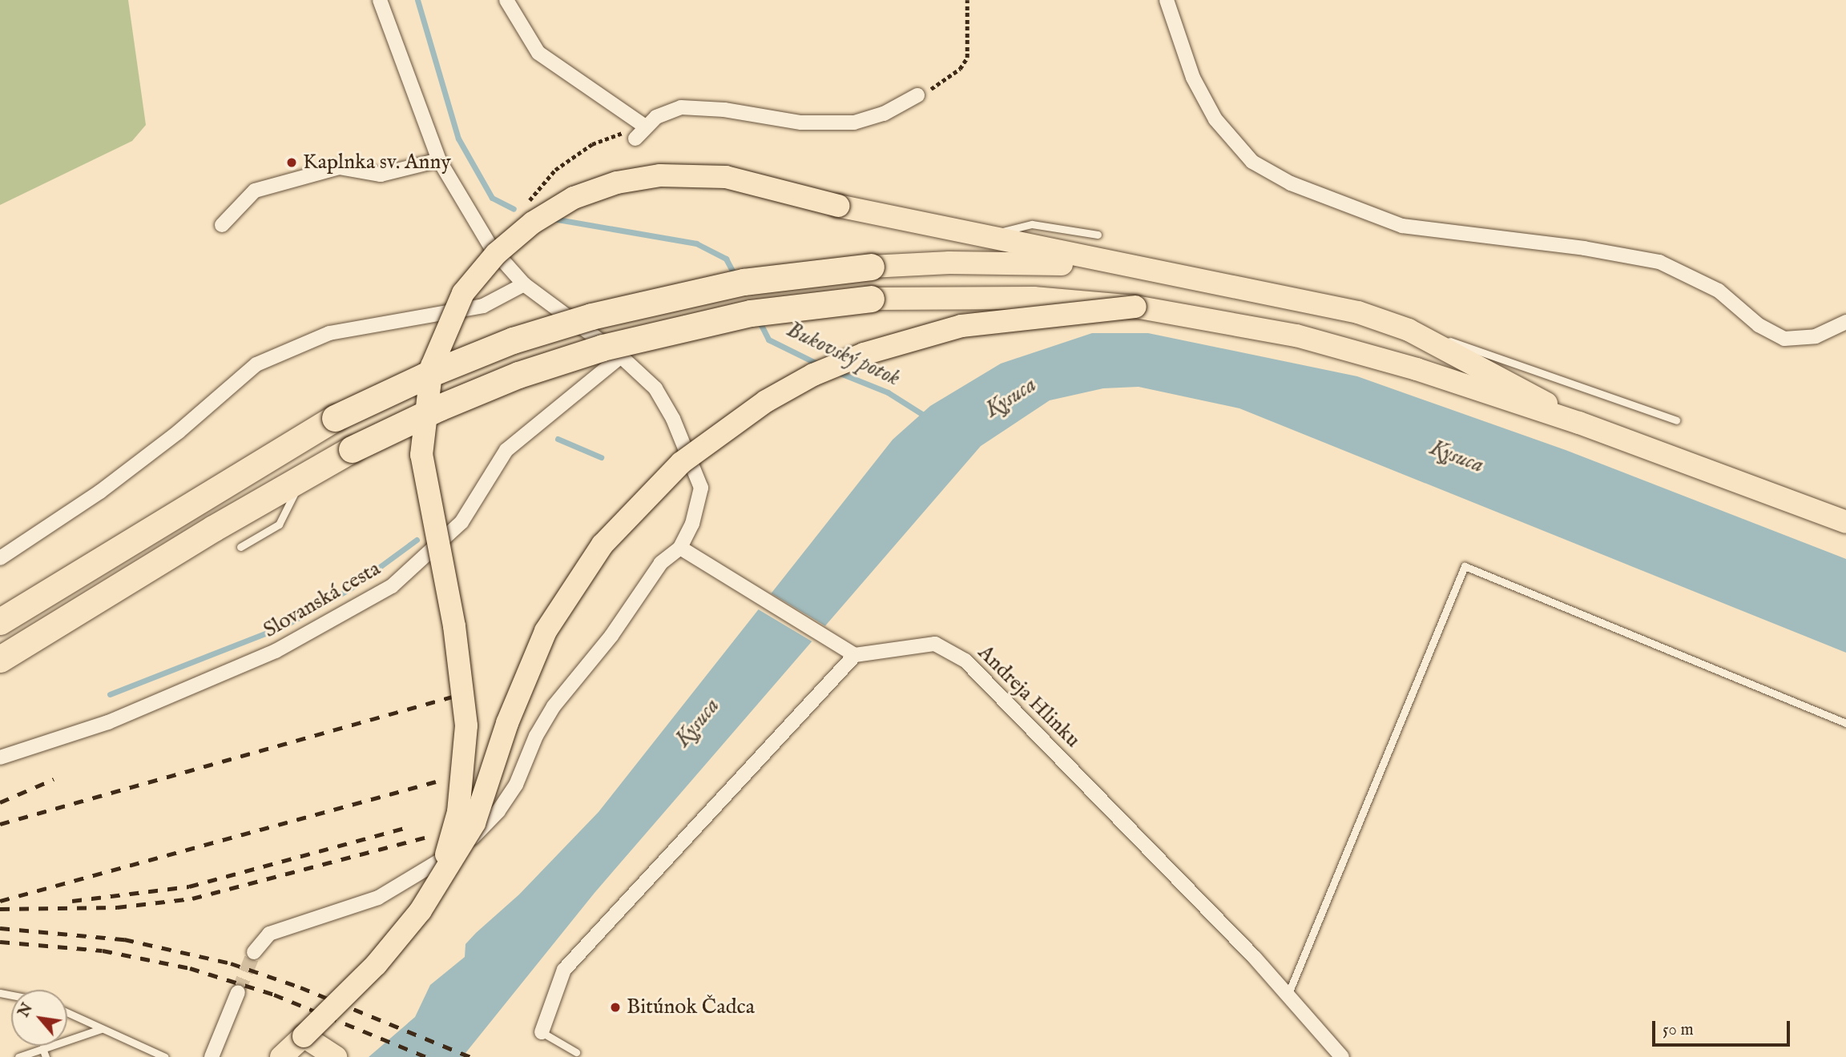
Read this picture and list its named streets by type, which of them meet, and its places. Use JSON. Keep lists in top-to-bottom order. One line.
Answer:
{"streets":{"street":["Slovanská cesta","Andreja Hlinku"]},"water":["Bukovský potok","Kysuca"],"places":["Kaplnka sv. Anny","Bitúnok Čadca"],"scale_bar":"50 m","north":"top left"}
